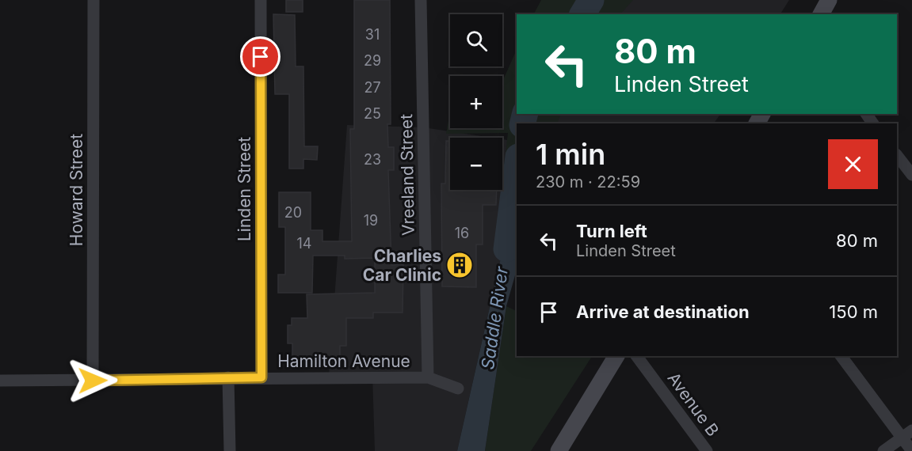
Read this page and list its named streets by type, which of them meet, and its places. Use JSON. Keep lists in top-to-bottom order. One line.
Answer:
{"streets":{"street":["Vreeland Street","Linden Street","Howard Street","Hamilton Avenue","Avenue B"]},"crossings":[["Vreeland Street","Hamilton Avenue"],["Linden Street","Hamilton Avenue"],["Howard Street","Hamilton Avenue"]],"water":["Saddle River"],"places":{"building":["Charlies Car Clinic"]},"house_numbers":["31","29","27","25","23","20","19","16","14"],"page":{"map_buttons":["+","−"],"turn":["80 m","Linden Street"],"heading":["1 min","230 m · 22:59"],"list":[{"name":"Turn left","note":"Linden Street","value":"80 m"},{"name":"Arrive at destination","value":"150 m"}]}}
